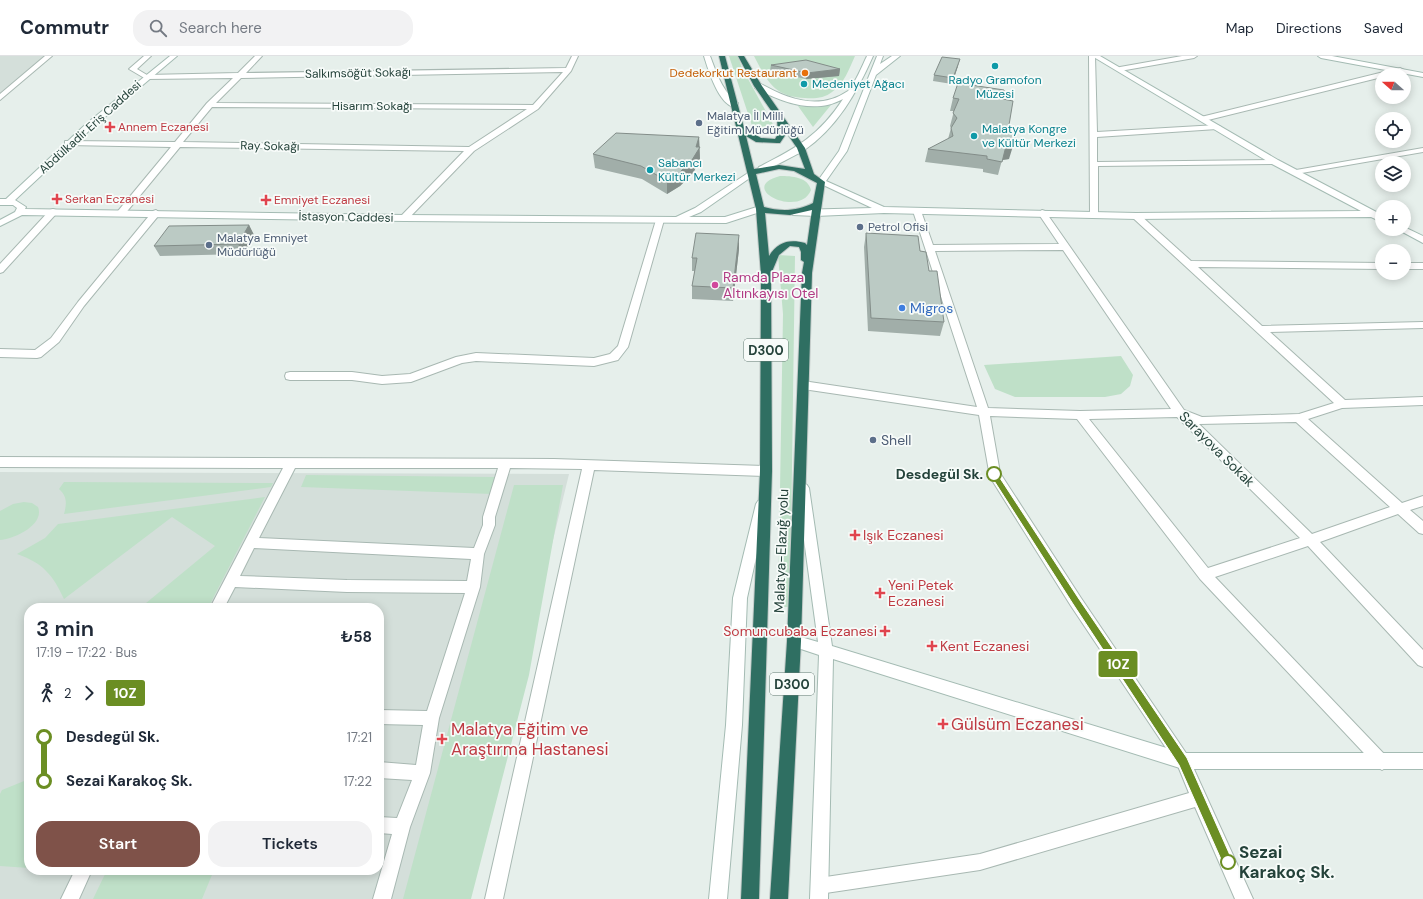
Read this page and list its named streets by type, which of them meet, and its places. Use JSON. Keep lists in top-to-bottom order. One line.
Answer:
{"streets":{"highway":["D300","Malatya-Elazığ yolu"],"street":["Salkımsöğüt Sokağı","Hisarım Sokağı","Abdülkadir Eriş Caddesi","Ray Sokağı","İstasyon Caddesi","Sarayova Sokak"]},"crossings":[["Salkımsöğüt Sokağı","Abdülkadir Eriş Caddesi"],["Abdülkadir Eriş Caddesi","Ray Sokağı"],["İstasyon Caddesi","Malatya-Elazığ yolu"]],"places":{"other":["Radyo Gramofon Müzesi","Dedekorkut Restaurant","Medeniyet Ağacı","Malatya İl Milli Eğitim Müdürlüğü","Malatya Kongre ve Kültür Merkezi","Sabancı Kültür Merkezi","Petrol Ofisi","Malatya Emniyet Müdürlüğü","Ramda Plaza Altınkayısı Otel","Migros","Shell","Desdegül Sk.","Sezai Karakoç Sk."],"health":["Annem Eczanesi","Serkan Eczanesi","Emniyet Eczanesi","Işık Eczanesi","Yeni Petek Eczanesi","Somuncubaba Eczanesi","Kent Eczanesi","Gülsüm Eczanesi","Malatya Eğitim ve Araştırma Hastanesi"]},"lines":["bus line 10Z"],"north":"left","page":{"header":"Commutr","search":"Search here","nav":["Map","Directions","Saved"],"on_map":"10Z","map_buttons":["+","−"],"heading":["3 min","17:19 – 17:22 · Bus","₺58"],"legs":["2","10Z"],"list":[{"name":"Desdegül Sk.","value":"17:21"},{"name":"Sezai Karakoç Sk.","value":"17:22"}],"buttons":["Start","Tickets"]}}
